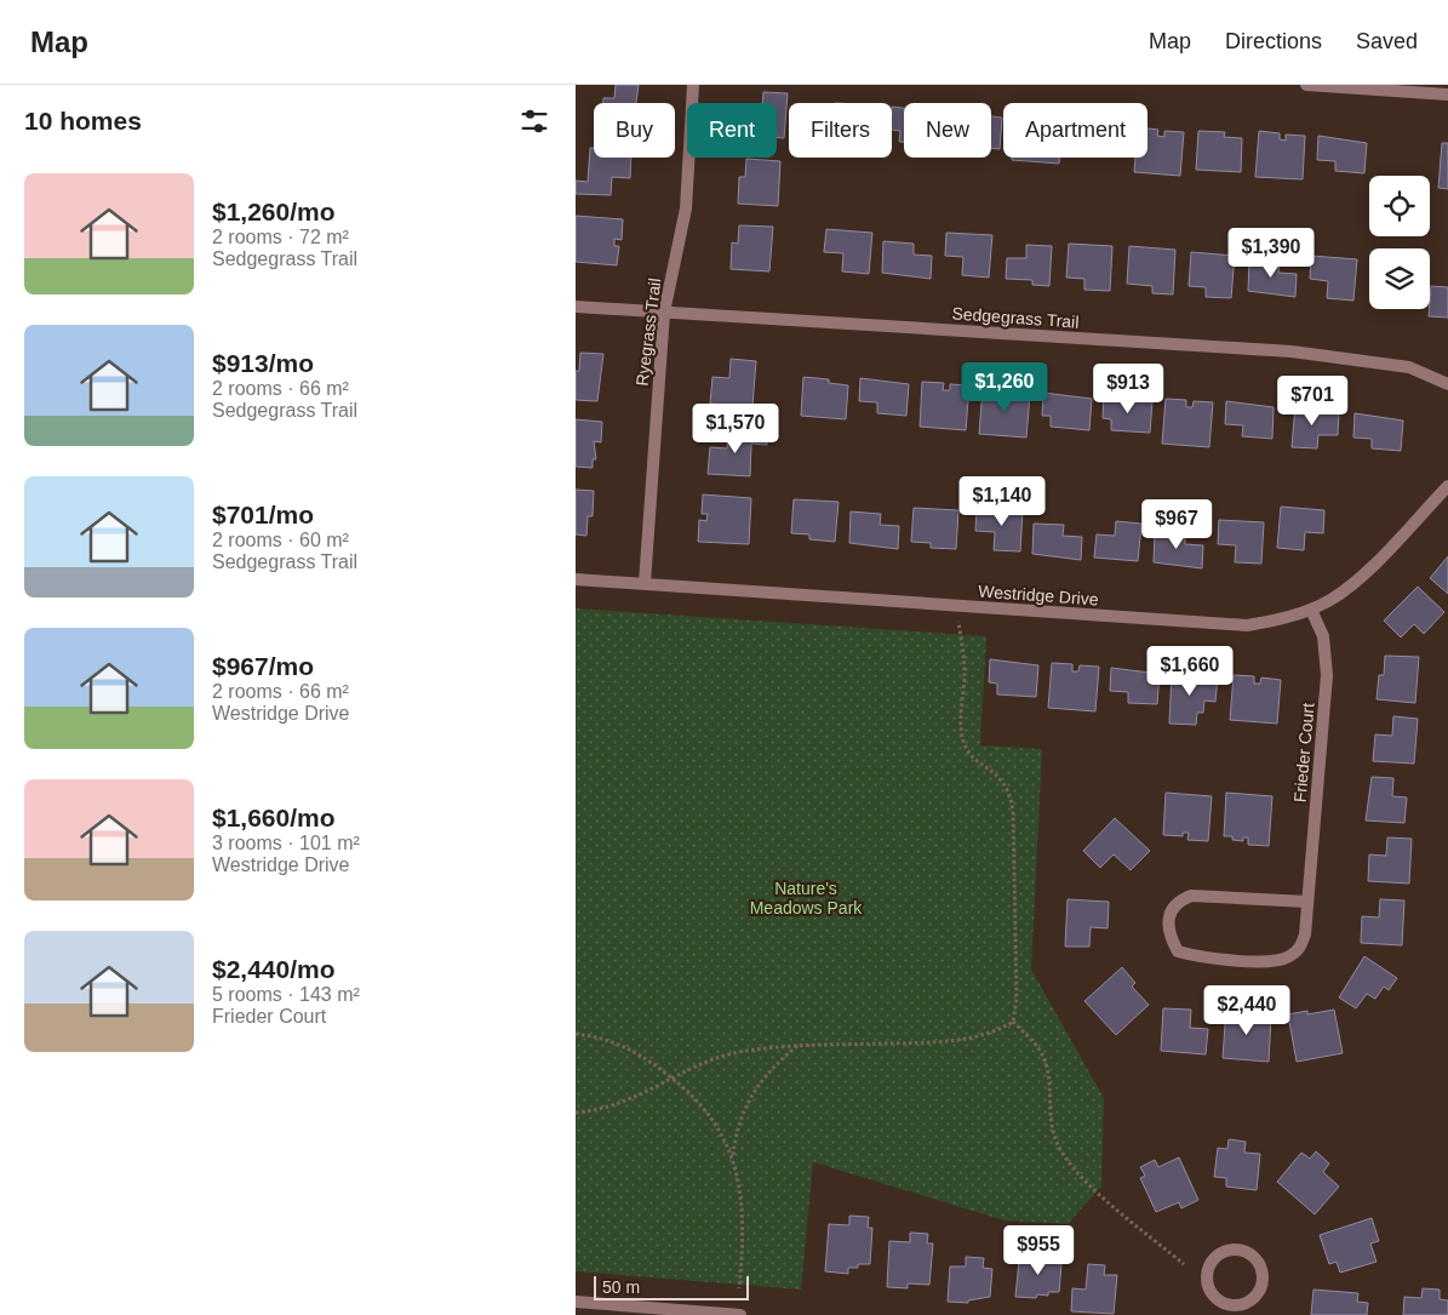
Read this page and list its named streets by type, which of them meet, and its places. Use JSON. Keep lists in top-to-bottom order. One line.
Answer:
{"streets":{"street":["Sedgegrass Trail","Ryegrass Trail","Westridge Drive","Frieder Court"]},"crossings":[["Sedgegrass Trail","Ryegrass Trail"],["Ryegrass Trail","Westridge Drive"],["Westridge Drive","Frieder Court"]],"parks":["Nature's Meadows Park"],"scale_bar":"50 m","page":{"header":"Map","nav":["Map","Directions","Saved"],"heading":"10 homes","chip":["Buy","Rent","Filters","New","Apartment"],"list":[{"name":"$1,260/mo","note":"2 rooms · 72 m² · Sedgegrass Trail"},{"name":"$913/mo","note":"2 rooms · 66 m² · Sedgegrass Trail"},{"name":"$701/mo","note":"2 rooms · 60 m² · Sedgegrass Trail"},{"name":"$967/mo","note":"2 rooms · 66 m² · Westridge Drive"},{"name":"$1,660/mo","note":"3 rooms · 101 m² · Westridge Drive"},{"name":"$2,440/mo","note":"5 rooms · 143 m² · Frieder Court"}],"price":["$1,390","$1,260","$913","$701","$1,570","$1,140","$967","$1,660","$2,440","$955"],"scale":"50 m"}}
